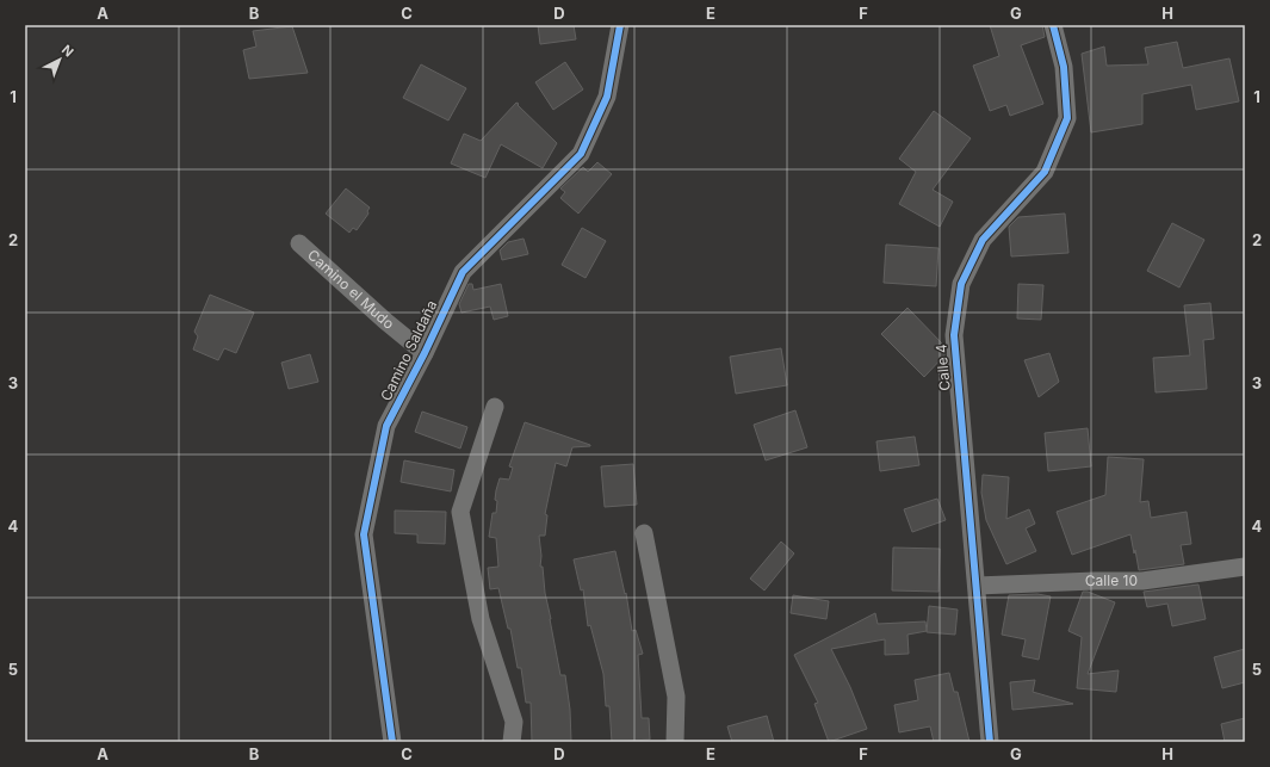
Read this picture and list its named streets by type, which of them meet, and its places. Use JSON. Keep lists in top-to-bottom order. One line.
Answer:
{"streets":{"street":["Camino el Mudo","Camino Saldaña","Calle 4","Calle 10"]},"crossings":[["Camino el Mudo","Camino Saldaña"],["Calle 4","Calle 10"]],"north":"top right","grid":{"columns":["A","B","C","D","E","F","G","H"],"rows":["1","2","3","4","5"]}}
